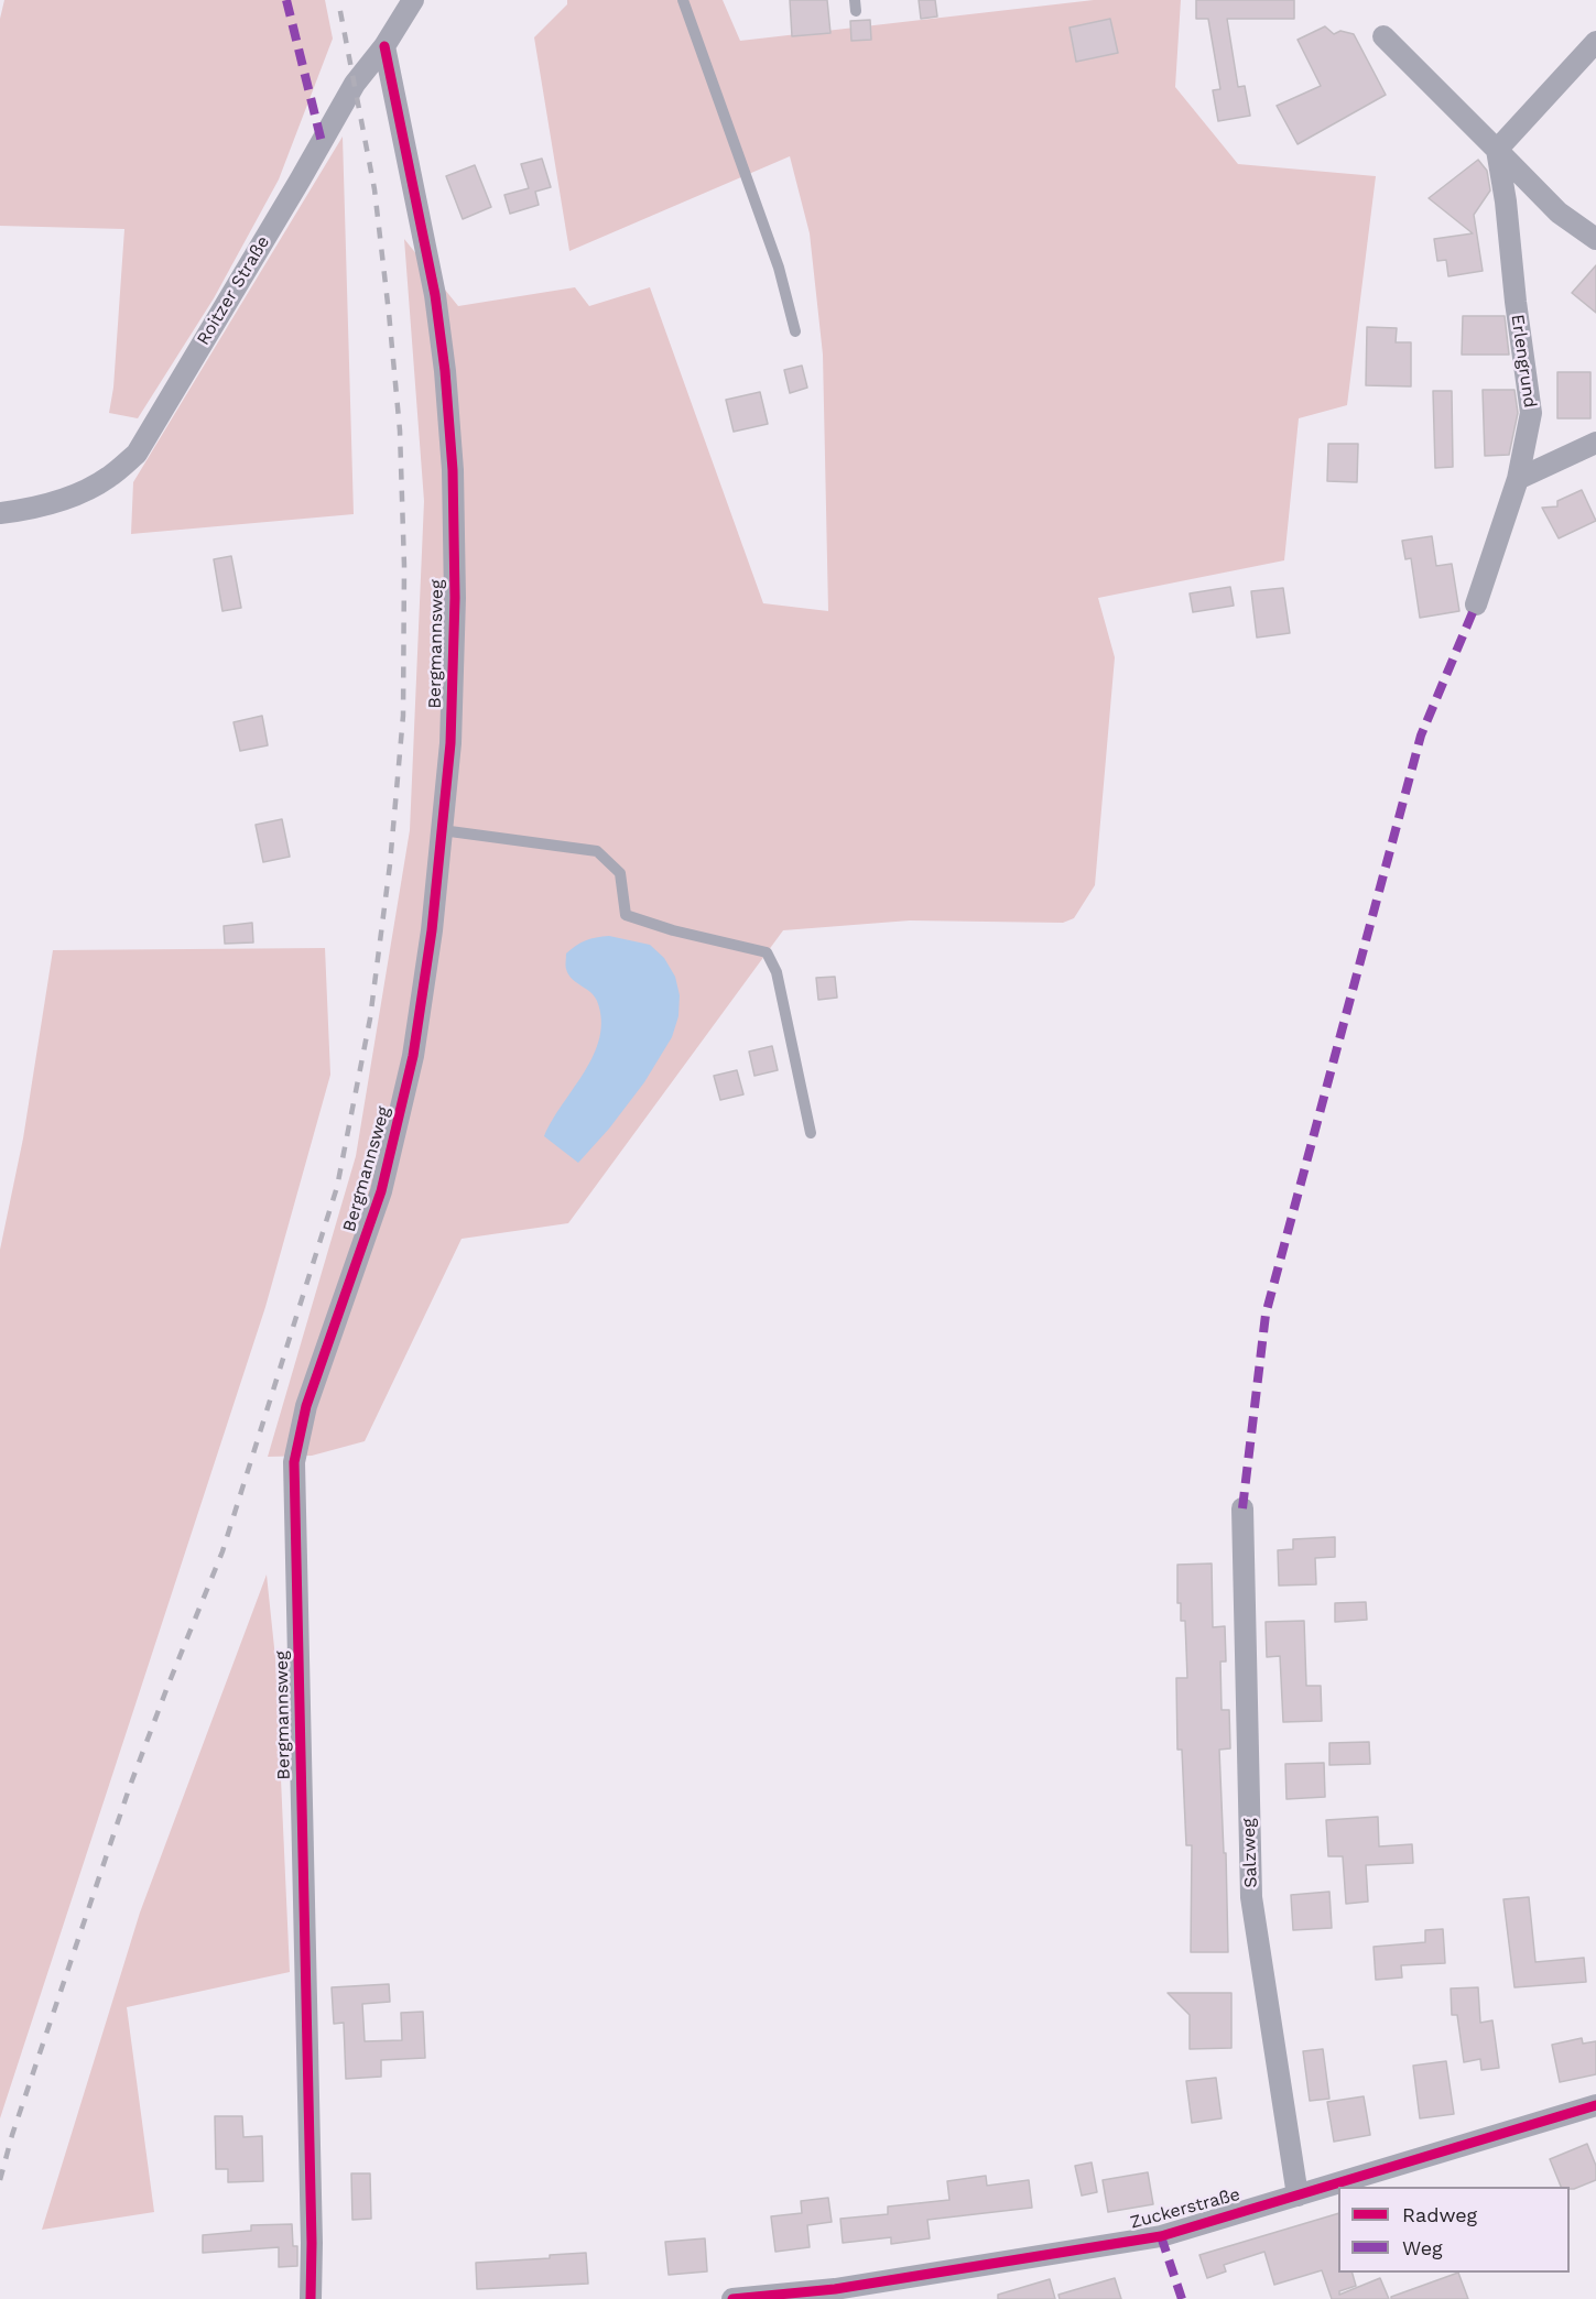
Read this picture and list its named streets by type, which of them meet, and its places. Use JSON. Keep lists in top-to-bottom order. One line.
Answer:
{"streets":{"street":["Roitzer Straße","Erlengrund","Bergmannsweg","Salzweg","Zuckerstraße"]},"crossings":[["Roitzer Straße","Bergmannsweg"],["Salzweg","Zuckerstraße"]],"legend":["Radweg","Weg"]}
